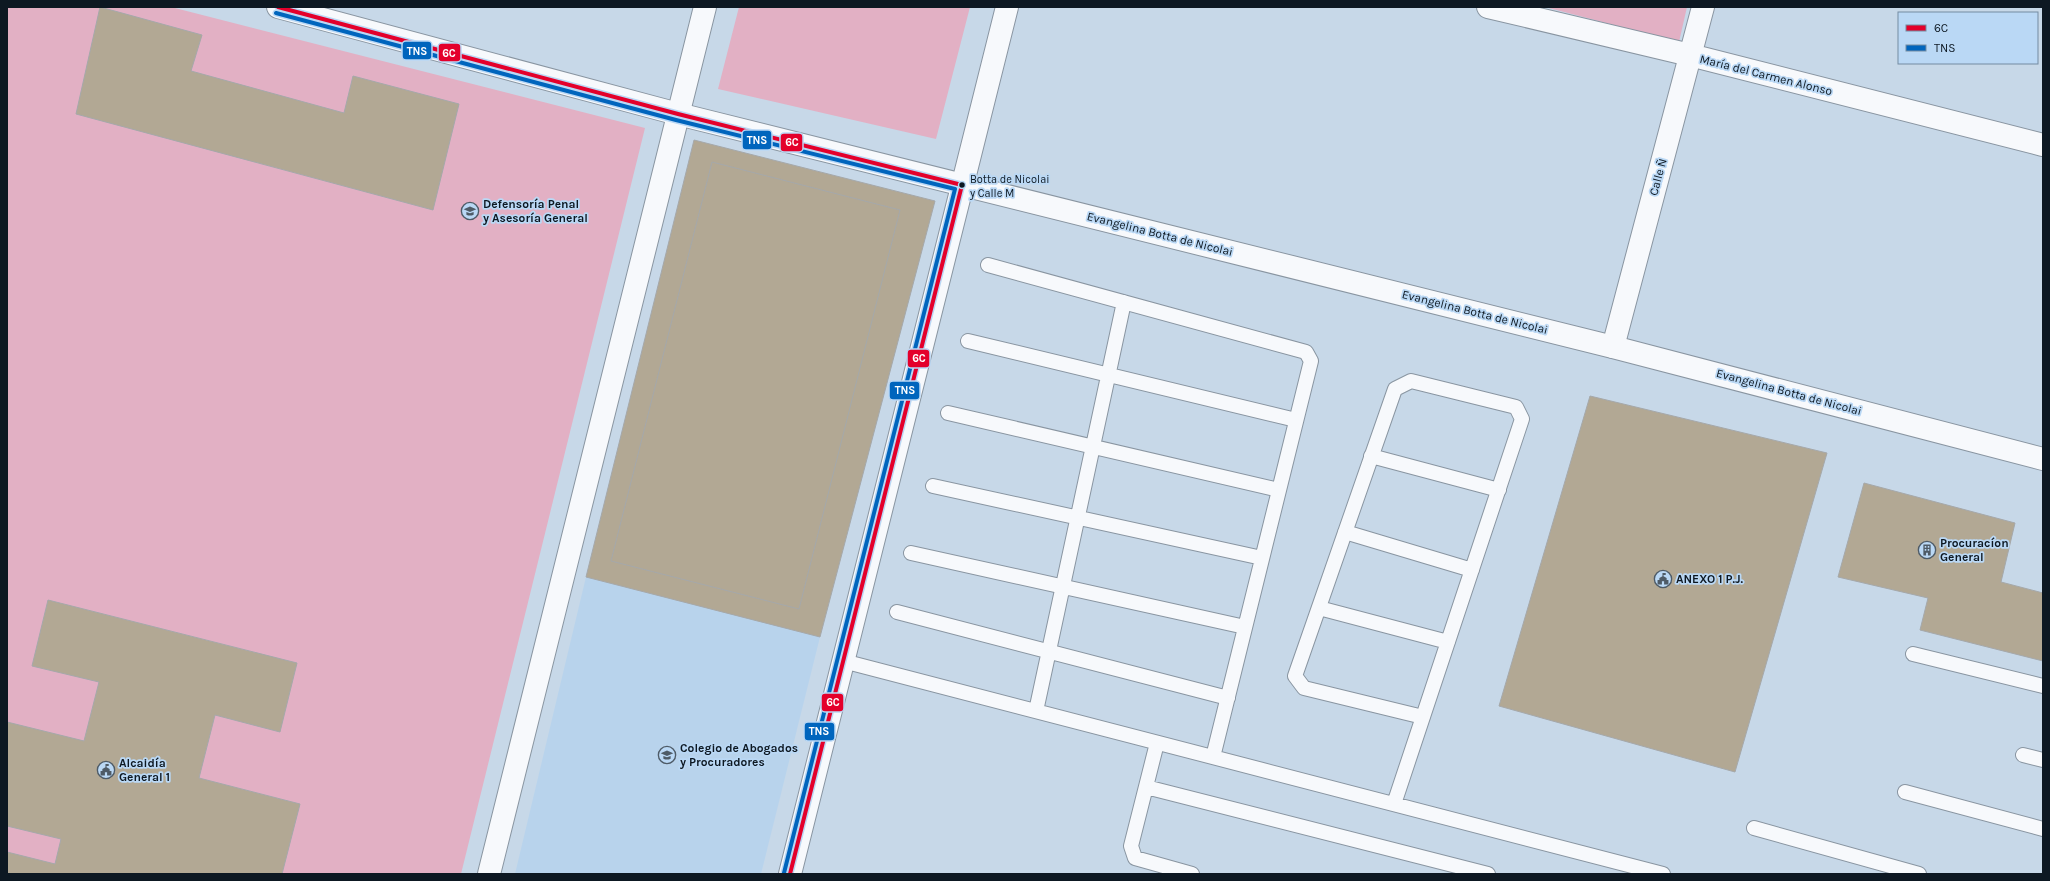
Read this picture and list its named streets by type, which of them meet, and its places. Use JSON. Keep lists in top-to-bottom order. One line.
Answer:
{"streets":{"street":["María del Carmen Alonso","Calle Ñ","Evangelina Botta de Nicolai"]},"crossings":[["María del Carmen Alonso","Calle Ñ"],["Calle Ñ","Evangelina Botta de Nicolai"]],"places":{"other":["Botta de Nicolai y Calle M"],"school or university":["Defensoría Penal y Asesoría General","Colegio de Abogados y Procuradores"],"building":["Procuracíon General"],"public building":["ANEXO 1 P.J.","Alcaidía General 1"]},"lines":["transit line 6C","transit line TNS"],"legend":["6C","TNS"]}
